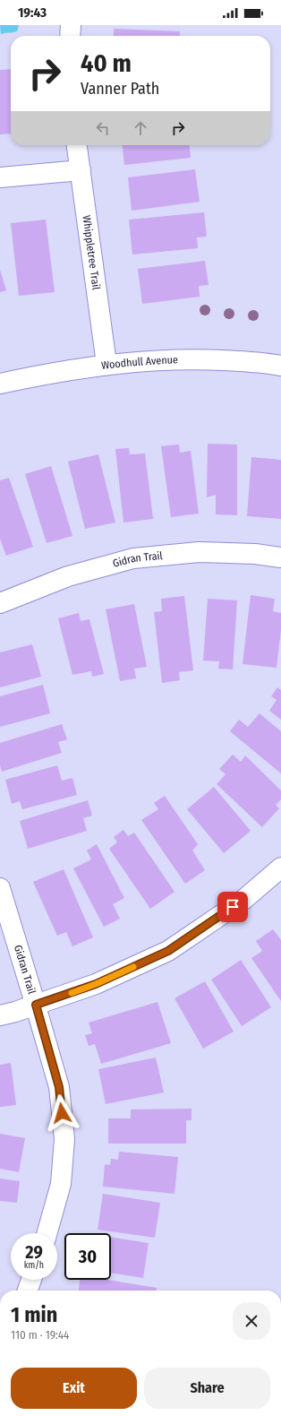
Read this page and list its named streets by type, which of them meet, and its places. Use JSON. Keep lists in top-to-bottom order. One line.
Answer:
{"streets":{"street":["Whippletree Trail","Woodhull Avenue","Gidran Trail"]},"crossings":[["Whippletree Trail","Woodhull Avenue"]],"page":{"status":"19:43","turn":["40 m","Vanner Path"],"speed":"29 km/h","limit":"30","heading":["1 min","110 m · 19:44"],"buttons":["Exit","Share"]}}
